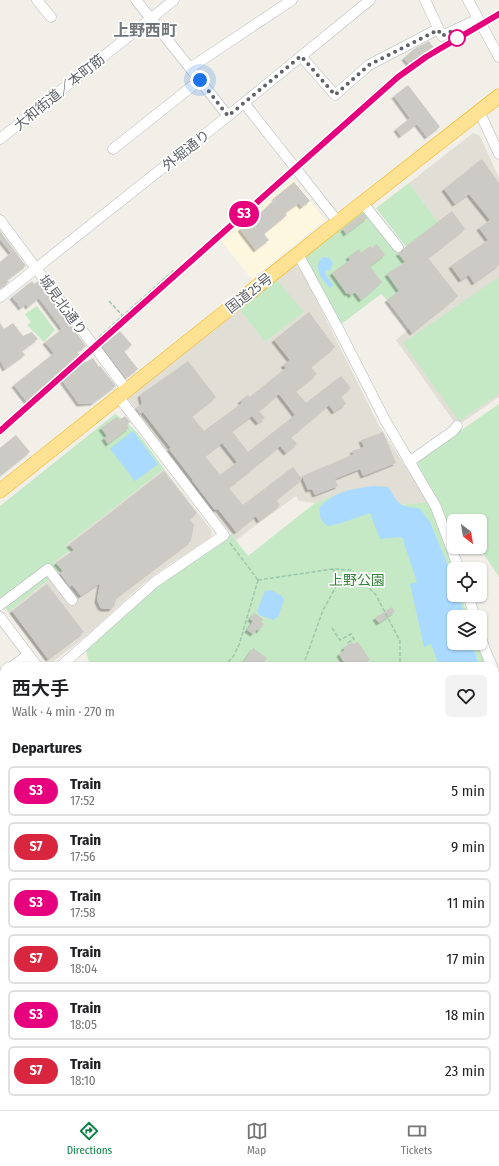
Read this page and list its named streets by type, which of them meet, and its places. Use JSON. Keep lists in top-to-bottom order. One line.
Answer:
{"streets":{"highway":["国道25号"],"street":["大和街道／本町筋","外堀通り","城見北通り"]},"crossings":[["外堀通り","城見北通り"],["国道25号","城見北通り"]],"districts":["上野西町"],"parks":["上野公園"],"north":"bottom right","page":{"on_map":"S3","heading":[["西大手","Walk · 4 min · 270 m"],"Departures"],"list":[{"mark":"S3","name":"Train","note":"17:52","value":"5 min"},{"mark":"S7","name":"Train","note":"17:56","value":"9 min"},{"mark":"S3","name":"Train","note":"17:58","value":"11 min"},{"mark":"S7","name":"Train","note":"18:04","value":"17 min"},{"mark":"S3","name":"Train","note":"18:05","value":"18 min"},{"mark":"S7","name":"Train","note":"18:10","value":"23 min"}],"tabs":["Directions","Map","Tickets"]}}
